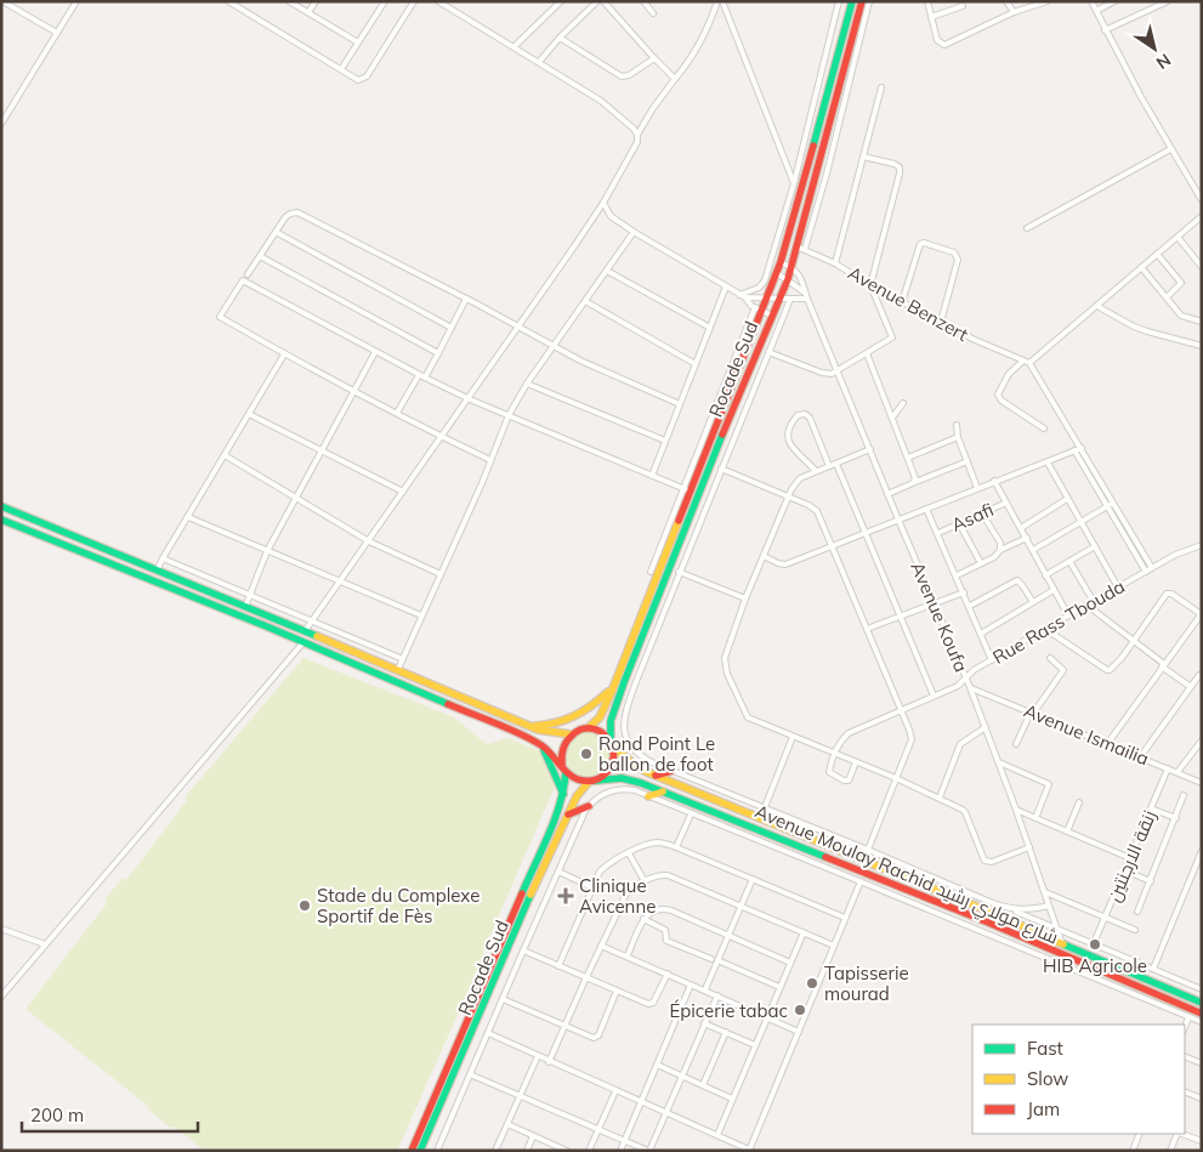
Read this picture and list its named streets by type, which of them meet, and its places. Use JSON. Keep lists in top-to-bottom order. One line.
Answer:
{"streets":{"main road":["Rocade Sud","Avenue Moulay Rachid شارع مولاي رشيد"],"street":["Avenue Benzert","Asafi","Avenue Koufa","Rue Rass Tbouda","Avenue Ismailia","زنقة الارجنتين"]},"crossings":[["Avenue Benzert","Rocade Sud"],["Rocade Sud","Avenue Koufa"],["Rocade Sud","Avenue Moulay Rachid شارع مولاي رشيد"],["Avenue Koufa","Rue Rass Tbouda"],["Avenue Koufa","Avenue Ismailia"],["Avenue Koufa","Avenue Moulay Rachid شارع مولاي رشيد"],["Avenue Ismailia","زنقة الارجنتين"]],"places":{"other":["Rond Point Le ballon de foot","Stade du Complexe Sportif de Fès","HIB Agricole","Tapisserie mourad","Épicerie tabac"],"health":["Clinique Avicenne"]},"legend":["Fast","Slow","Jam"],"scale_bar":"200 m","north":"bottom right"}
